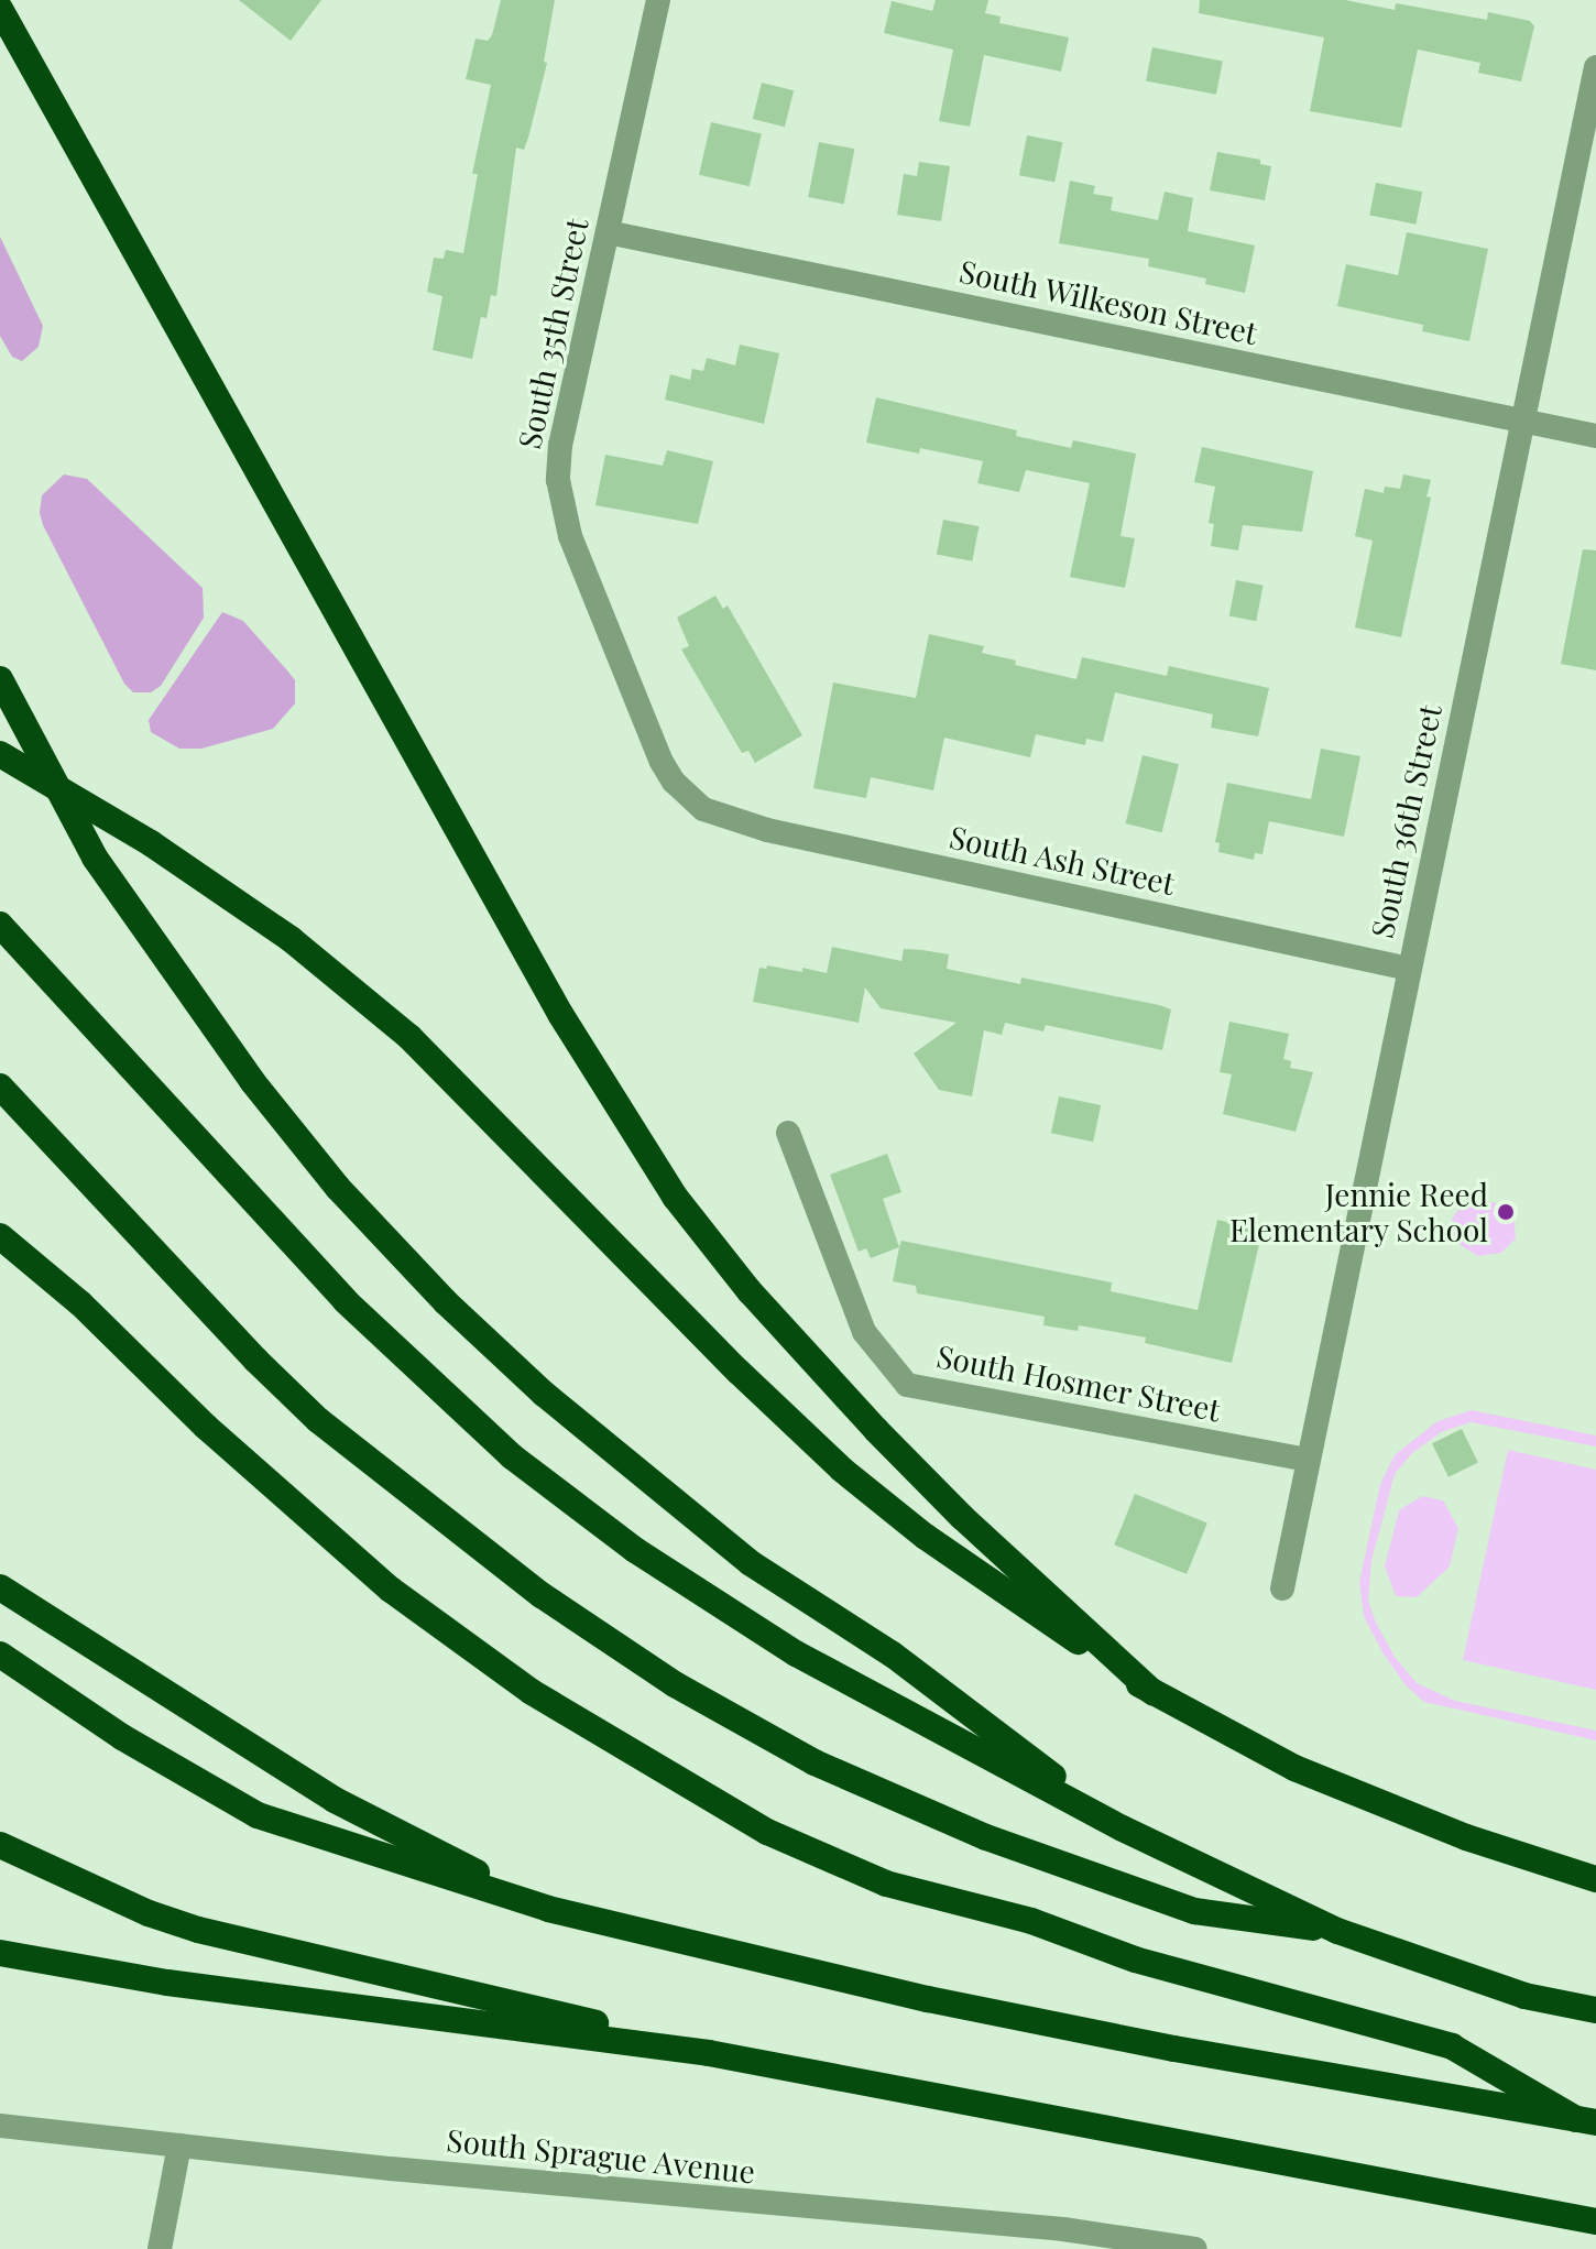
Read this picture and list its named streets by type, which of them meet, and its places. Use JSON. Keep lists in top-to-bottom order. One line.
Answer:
{"streets":{"street":["South Wilkeson Street","South 35th Street","South 36th Street","South Ash Street","South Hosmer Street","South Sprague Avenue"]},"crossings":[["South Wilkeson Street","South 35th Street"],["South Wilkeson Street","South 36th Street"],["South 35th Street","South Ash Street"],["South 36th Street","South Ash Street"],["South 36th Street","South Hosmer Street"]],"places":["Jennie Reed Elementary School"]}
